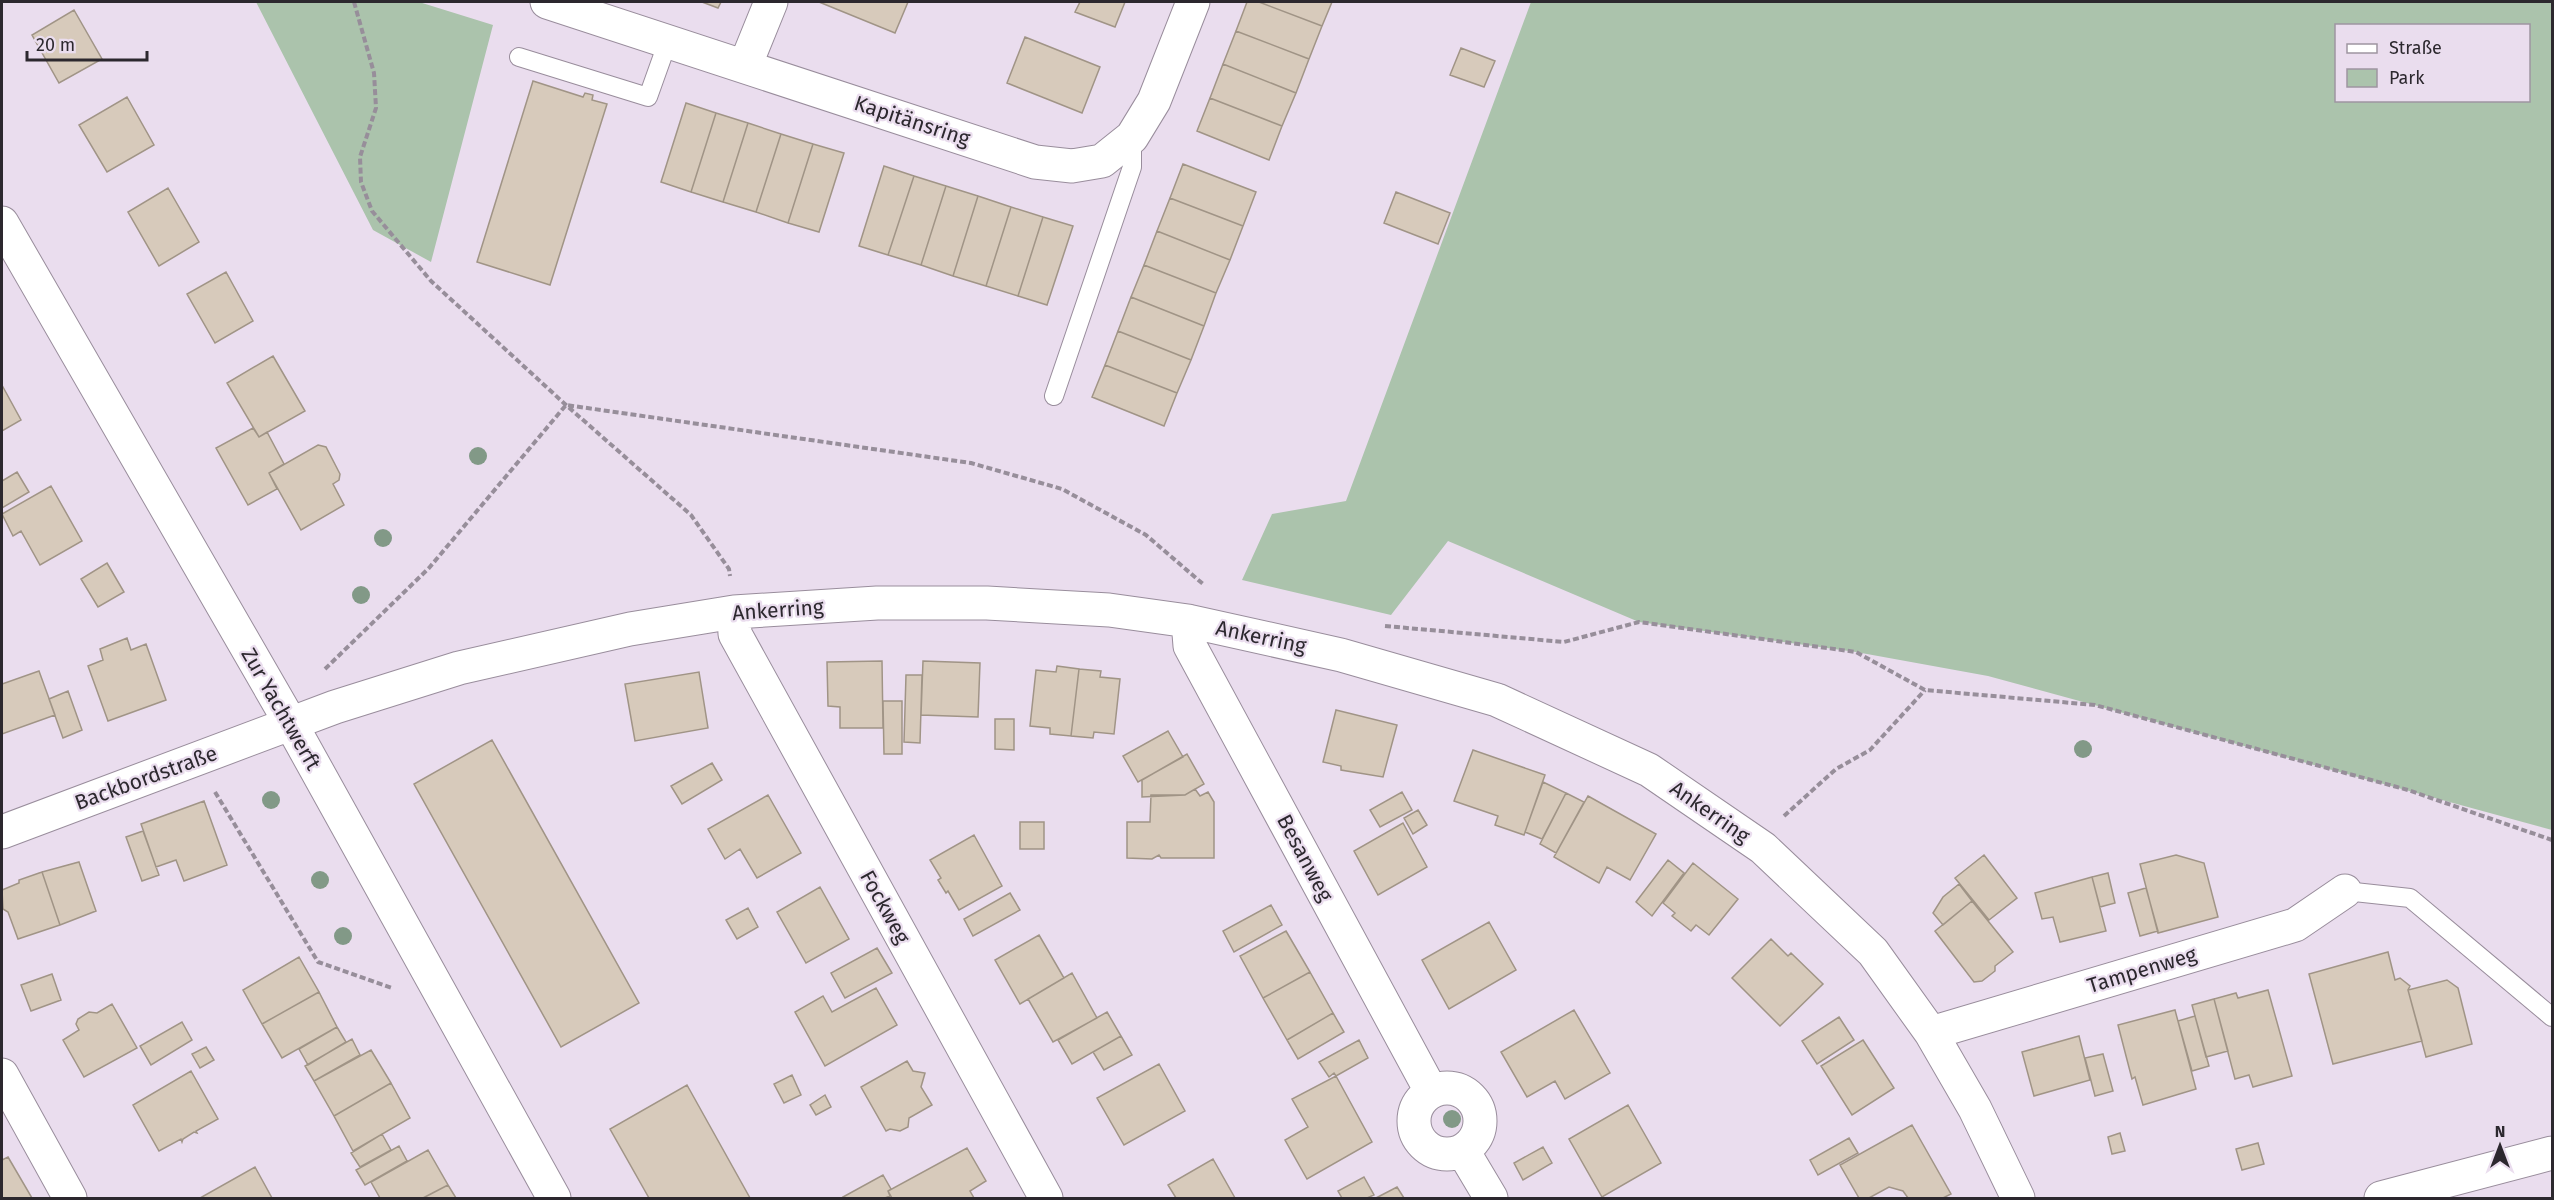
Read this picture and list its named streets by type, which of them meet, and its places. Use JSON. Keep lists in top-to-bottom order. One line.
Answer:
{"streets":{"street":["Kapitänsring","Ankerring","Zur Yachtwerft","Backbordstraße","Besanweg","Fockweg","Tampenweg"]},"crossings":[["Ankerring","Zur Yachtwerft"],["Ankerring","Backbordstraße"],["Ankerring","Besanweg"],["Ankerring","Fockweg"],["Ankerring","Tampenweg"],["Zur Yachtwerft","Backbordstraße"]],"legend":["Straße","Park"],"scale_bar":"20 m","north":"top"}
